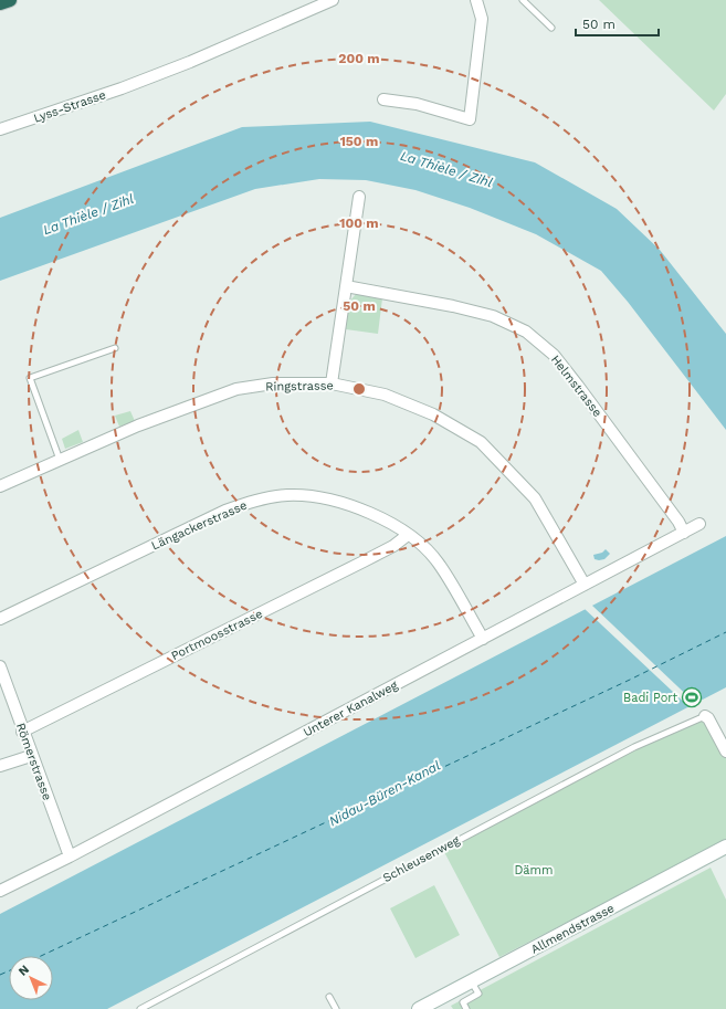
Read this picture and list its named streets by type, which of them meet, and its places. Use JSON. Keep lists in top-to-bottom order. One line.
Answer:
{"streets":{"main road":["Allmendstrasse"],"street":["Lyss-Strasse","Ringstrasse","Helmstrasse","Längackerstrasse","Portmoosstrasse","Unterer Kanalweg","Römerstrasse"],"lane":["Schleusenweg"]},"crossings":[["Ringstrasse","Unterer Kanalweg"],["Helmstrasse","Unterer Kanalweg"],["Längackerstrasse","Portmoosstrasse"],["Längackerstrasse","Unterer Kanalweg"],["Portmoosstrasse","Römerstrasse"],["Unterer Kanalweg","Römerstrasse"]],"water":["La Thièle / Zihl","Nidau-Büren-Kanal"],"parks":["Dämm"],"places":{"sports":["Badi Port"]},"scale_bar":"50 m","north":"top left","rings":["200 m","150 m","100 m","50 m"]}
